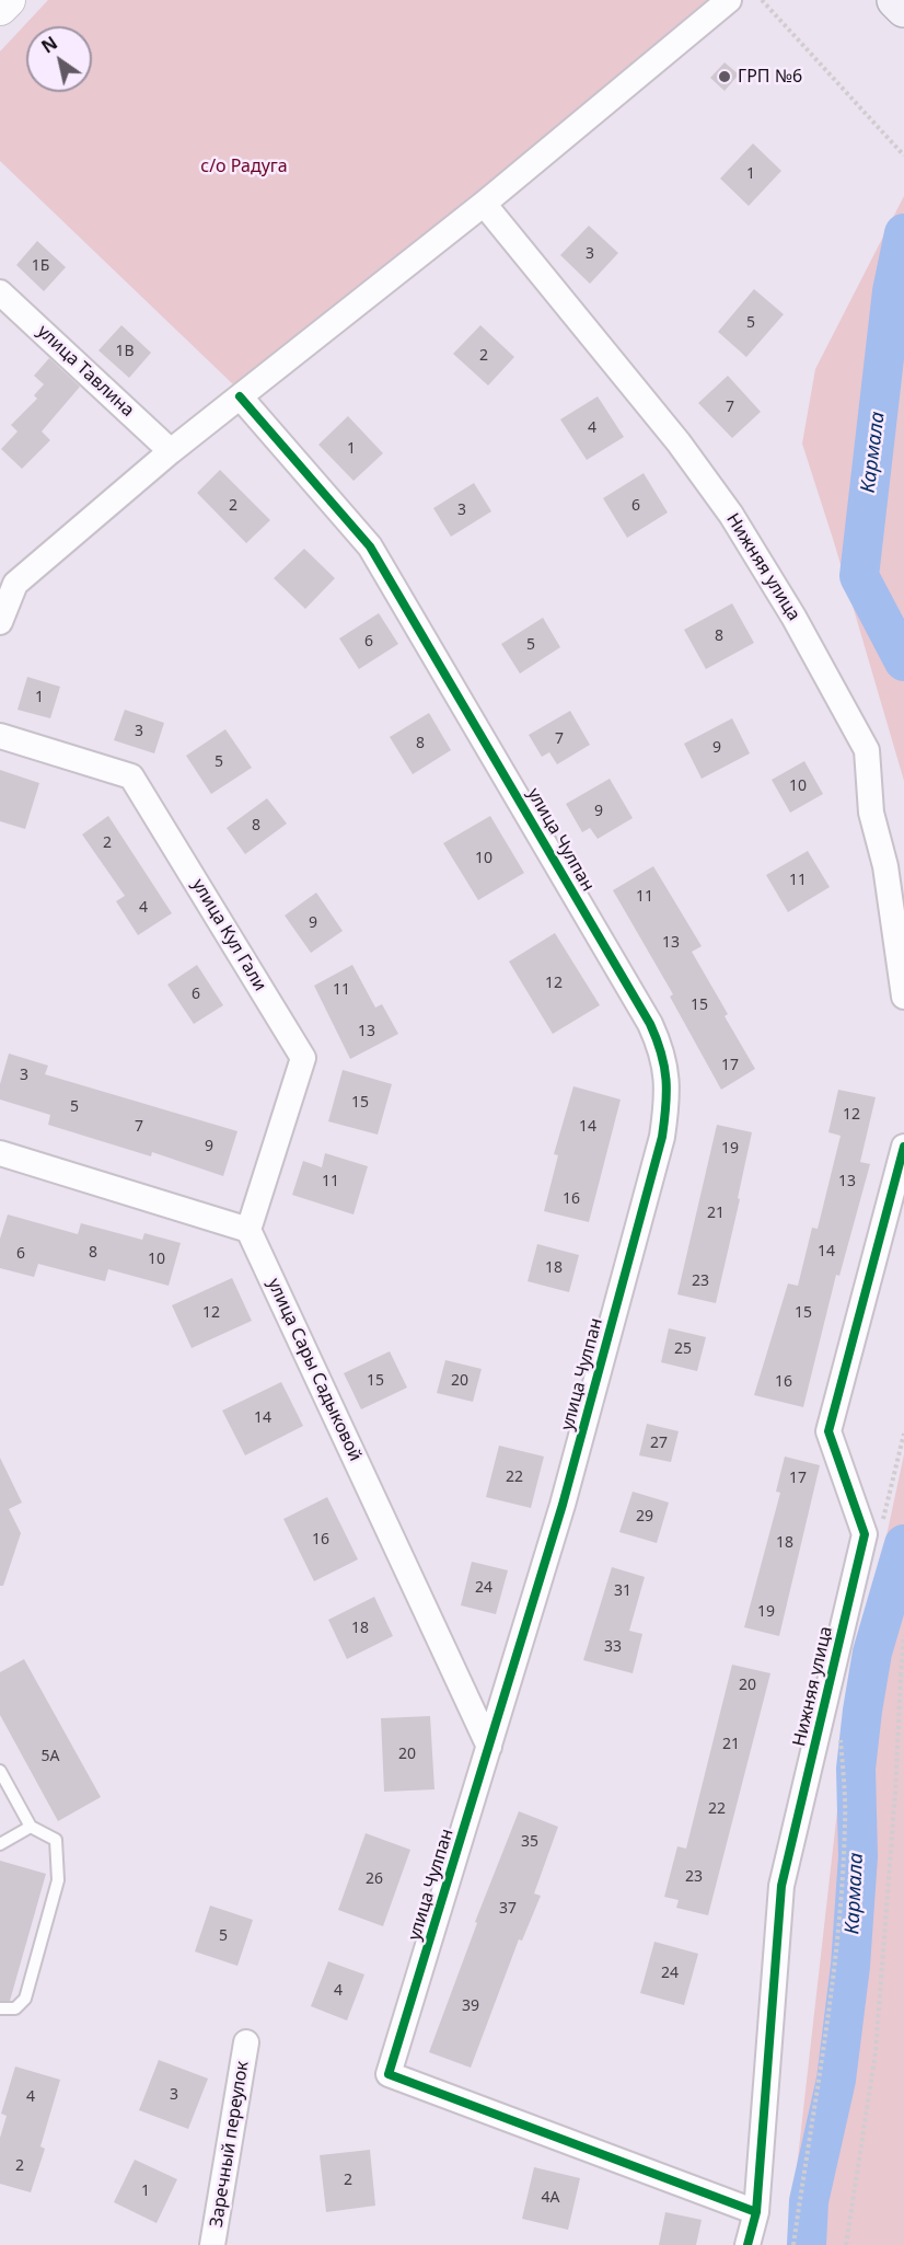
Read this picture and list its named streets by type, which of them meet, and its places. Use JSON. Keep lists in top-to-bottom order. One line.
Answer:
{"streets":{"street":["улица Тавлина","Нижняя улица","улица Чулпан","улица Кул Гали","улица Сары Садыковой","Заречный переулок"]},"crossings":[["Нижняя улица","улица Чулпан"],["улица Чулпан","улица Сары Садыковой"],["улица Кул Гали","улица Сары Садыковой"]],"water":["Кармала"],"parks":["с/о Радуга"],"places":["ГРП №6"],"house_numbers":["1","3","1Б","5","1В","2","7","4","1","2","6","3","8","6","5","1","3","7","8","9","5","10","9","8","2","10","11","11","4","9","13","12","11","6","15","13","17","3","15","5","12","7","14","9","19","11","13","16","21","14","8","6","10","18","23","12","15","25","15","20","16","14","27","22","17","29","16","18","24","31","19","18","33","20","21","20","5А","22","35","23","26","37","5","24","4","39","3","4","2","2","1","4А"],"north":"top left"}
